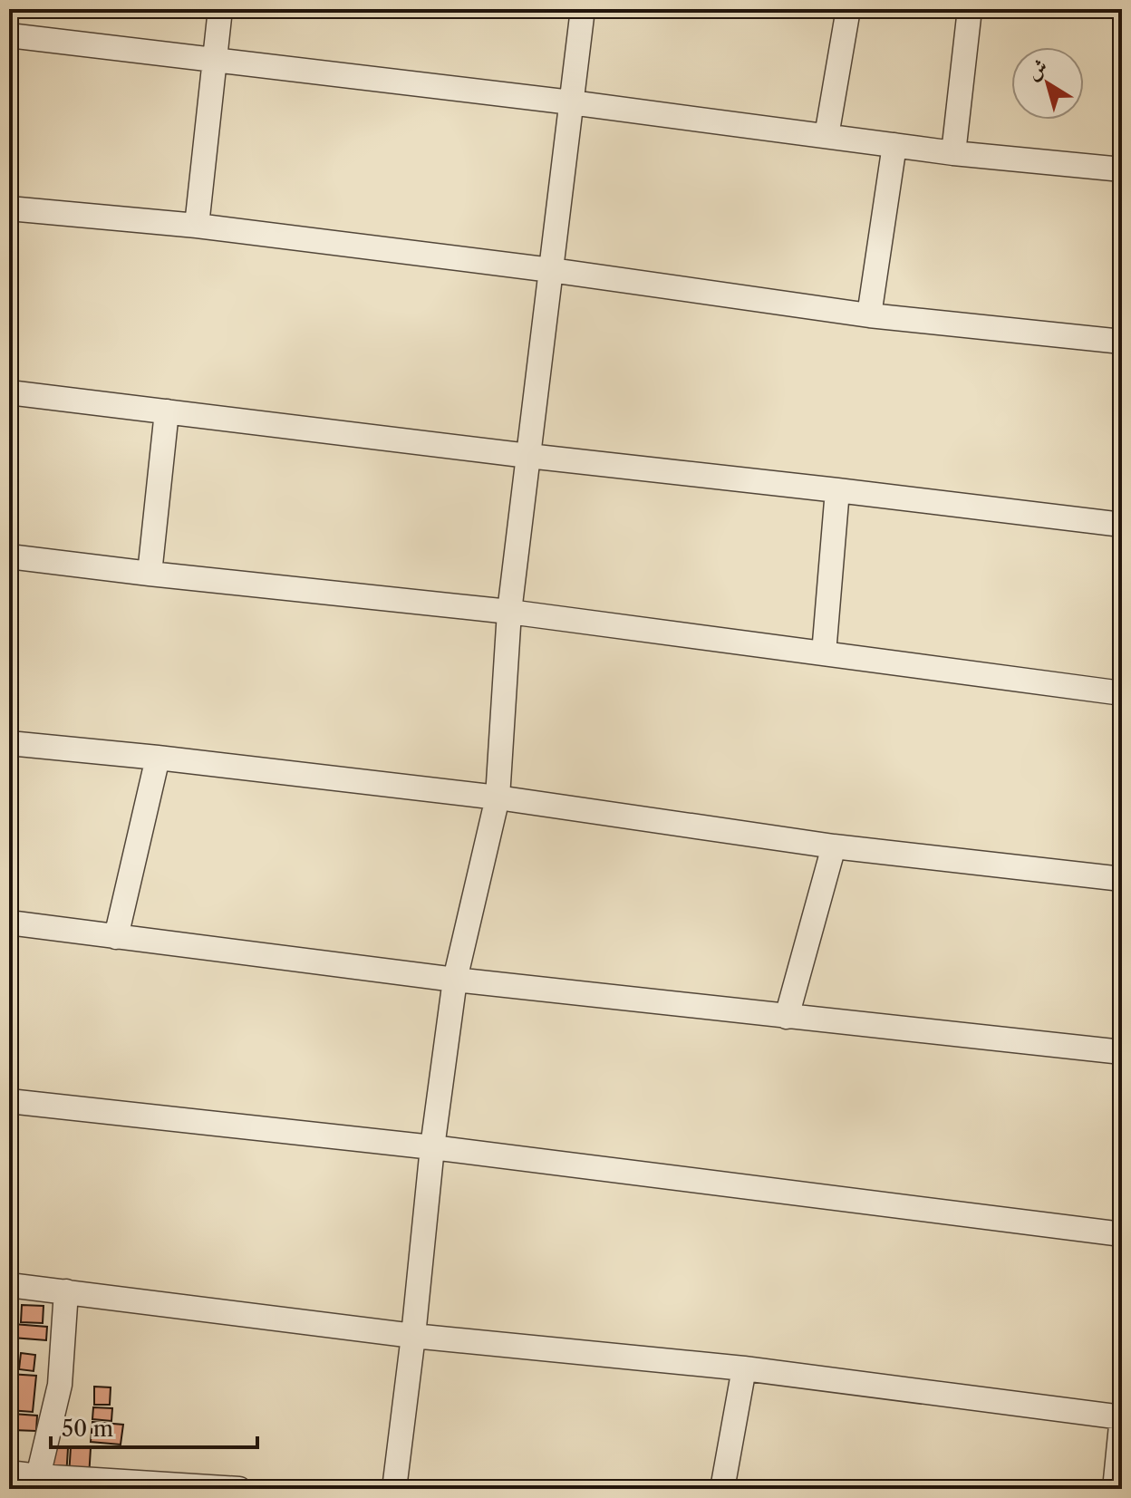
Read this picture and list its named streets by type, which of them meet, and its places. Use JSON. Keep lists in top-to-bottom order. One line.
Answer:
{"scale_bar":"50 m","north":"top left"}
